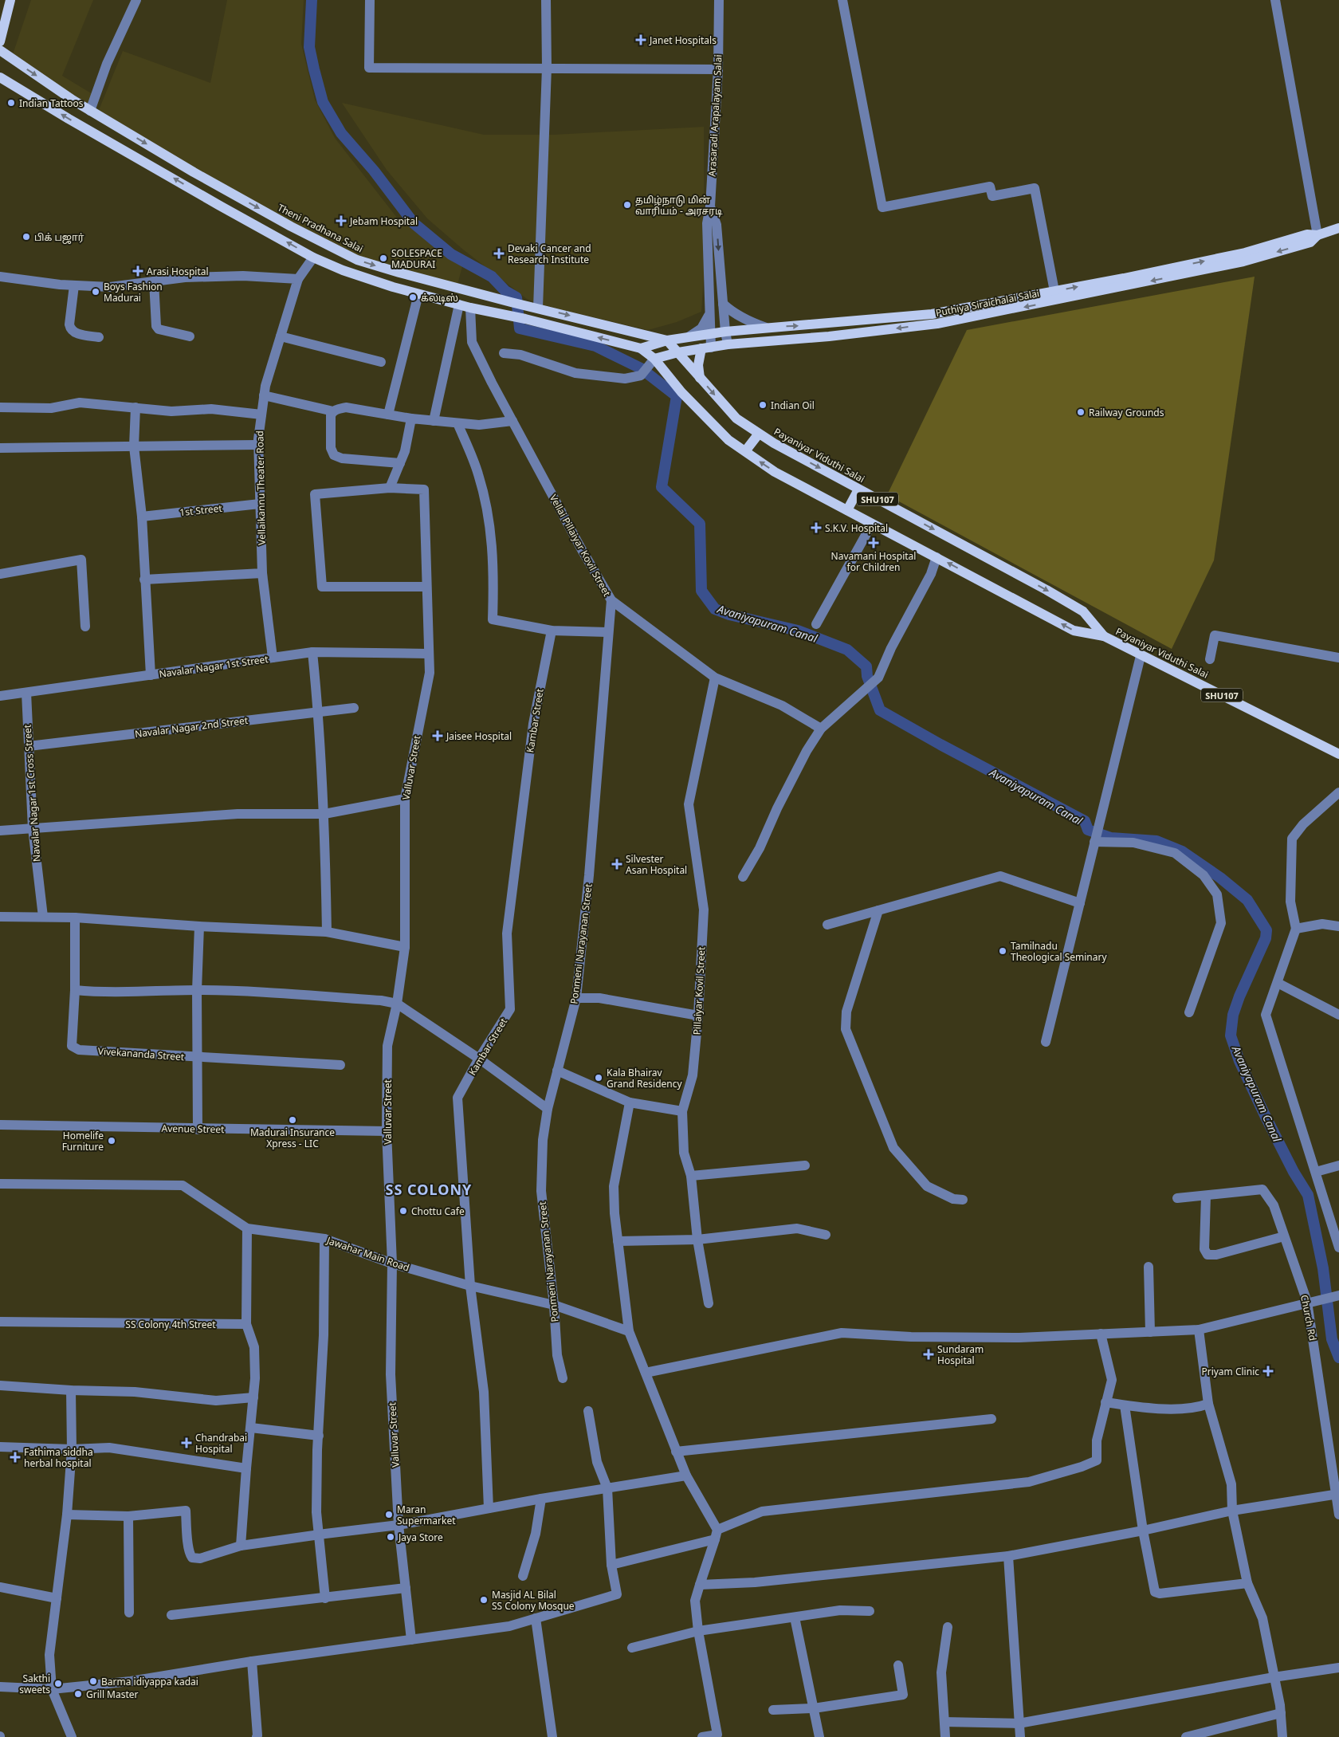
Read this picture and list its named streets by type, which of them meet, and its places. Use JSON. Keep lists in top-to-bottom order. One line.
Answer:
{"streets":{"main road":["Theni Pradhana Salai","Puthiya Siraichalai Salai","Payaniyar Viduthi Salai","SHU107"],"street":["Arasaradi Arapalayam Salai","Vellaikannu Theater Road","1st Street","Vellai Pillaiyar Kovil Street","Navalar Nagar 1st Street","Kambar Street","Navalar Nagar 2nd Street","Valluvar Street","Navalar Nagar 1st Cross Street","Ponmeni Narayanan Street","Pillaiyar Kovil Street","Vivekananda Street","Avenue Street","Jawahar Main Road","Church Rd","SS Colony 4th Street"]},"crossings":[["Arasaradi Arapalayam Salai","Puthiya Siraichalai Salai"],["Theni Pradhana Salai","Puthiya Siraichalai Salai"],["Theni Pradhana Salai","Payaniyar Viduthi Salai"],["Puthiya Siraichalai Salai","Payaniyar Viduthi Salai"],["Vellaikannu Theater Road","1st Street"],["Vellaikannu Theater Road","Navalar Nagar 1st Street"],["Vellai Pillaiyar Kovil Street","Ponmeni Narayanan Street"],["Vellai Pillaiyar Kovil Street","Pillaiyar Kovil Street"],["Navalar Nagar 1st Street","Valluvar Street"],["Navalar Nagar 1st Street","Navalar Nagar 1st Cross Street"],["Kambar Street","Jawahar Main Road"],["Navalar Nagar 2nd Street","Navalar Nagar 1st Cross Street"],["Valluvar Street","Avenue Street"],["Valluvar Street","Jawahar Main Road"],["Ponmeni Narayanan Street","Jawahar Main Road"]],"districts":["SS COLONY"],"water":["Avaniyapuram Canal"],"places":{"health":["Janet Hospitals","Jebam Hospital","Devaki Cancer and Research Institute","Arasi Hospital","S.K.V. Hospital","Navamani Hospital for Children","Jaisee Hospital","Silvester Asan Hospital","Sundaram Hospital","Priyam Clinic","Chandrabai Hospital","Fathima siddha herbal hospital"],"other":["Indian Tattoos","தமிழ்நாடு மின் வாரியம் - அரசரடி","பிக் பஜார்","SOLESPACE MADURAI","Boys Fashion Madurai","க்லடிஸ்","Indian Oil","Railway Grounds","Tamilnadu Theological Seminary","Kala Bhairav Grand Residency","Madurai Insurance Xpress - LIC","Homelife Furniture","Chottu Cafe","Maran Supermarket","Jaya Store","Masjid AL Bilal SS Colony Mosque","Barma idiyappa kadai","Sakthi sweets","Grill Master"]}}
